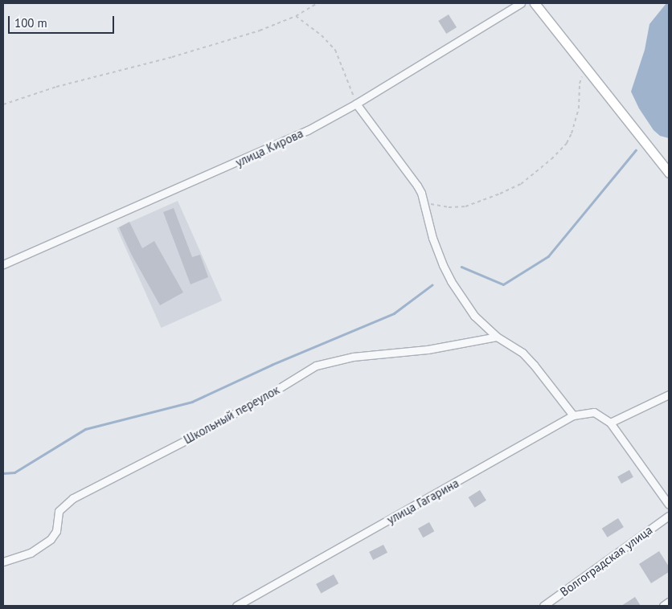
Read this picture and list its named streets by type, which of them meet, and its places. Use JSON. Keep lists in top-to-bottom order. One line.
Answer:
{"streets":{"street":["улица Кирова","Школьный переулок","улица Гагарина","Волгоградская улица"]},"scale_bar":"100 m"}
